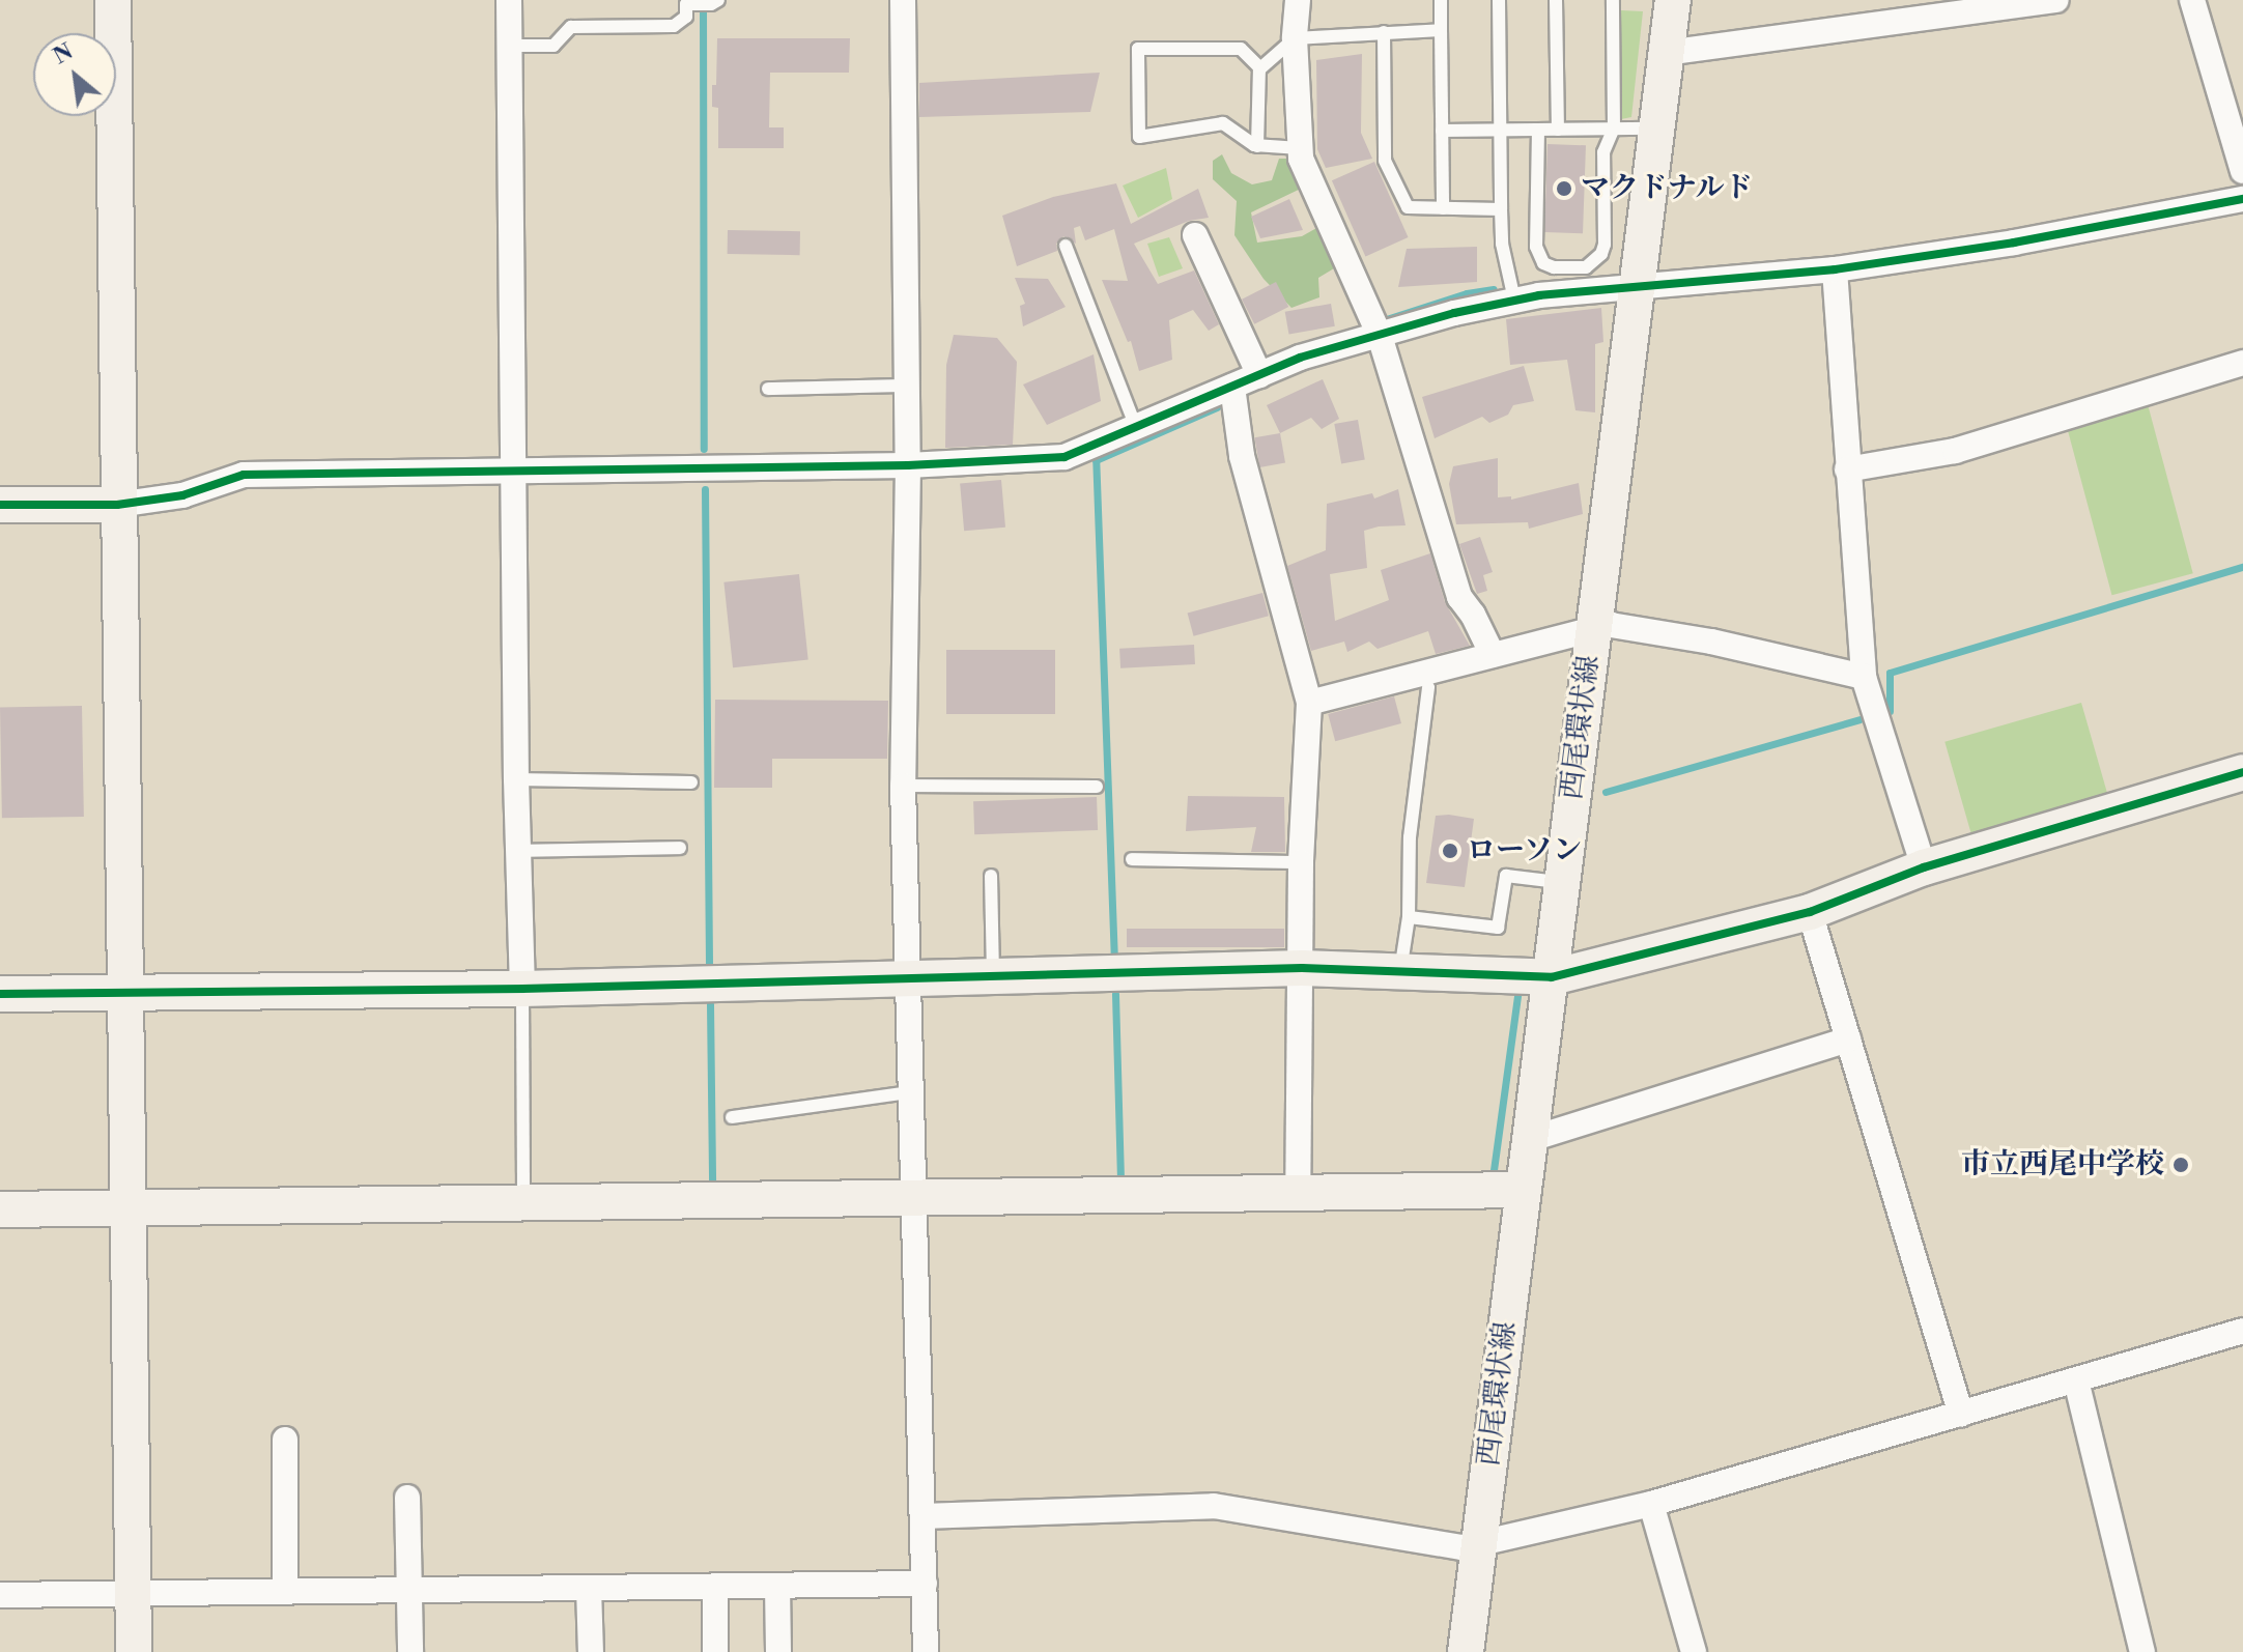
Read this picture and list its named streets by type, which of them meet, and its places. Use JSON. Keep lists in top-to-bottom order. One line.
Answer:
{"streets":{"street":["西尾環状線"]},"places":["マクドナルド","ローソン","市立西尾中学校"],"north":"top left"}
